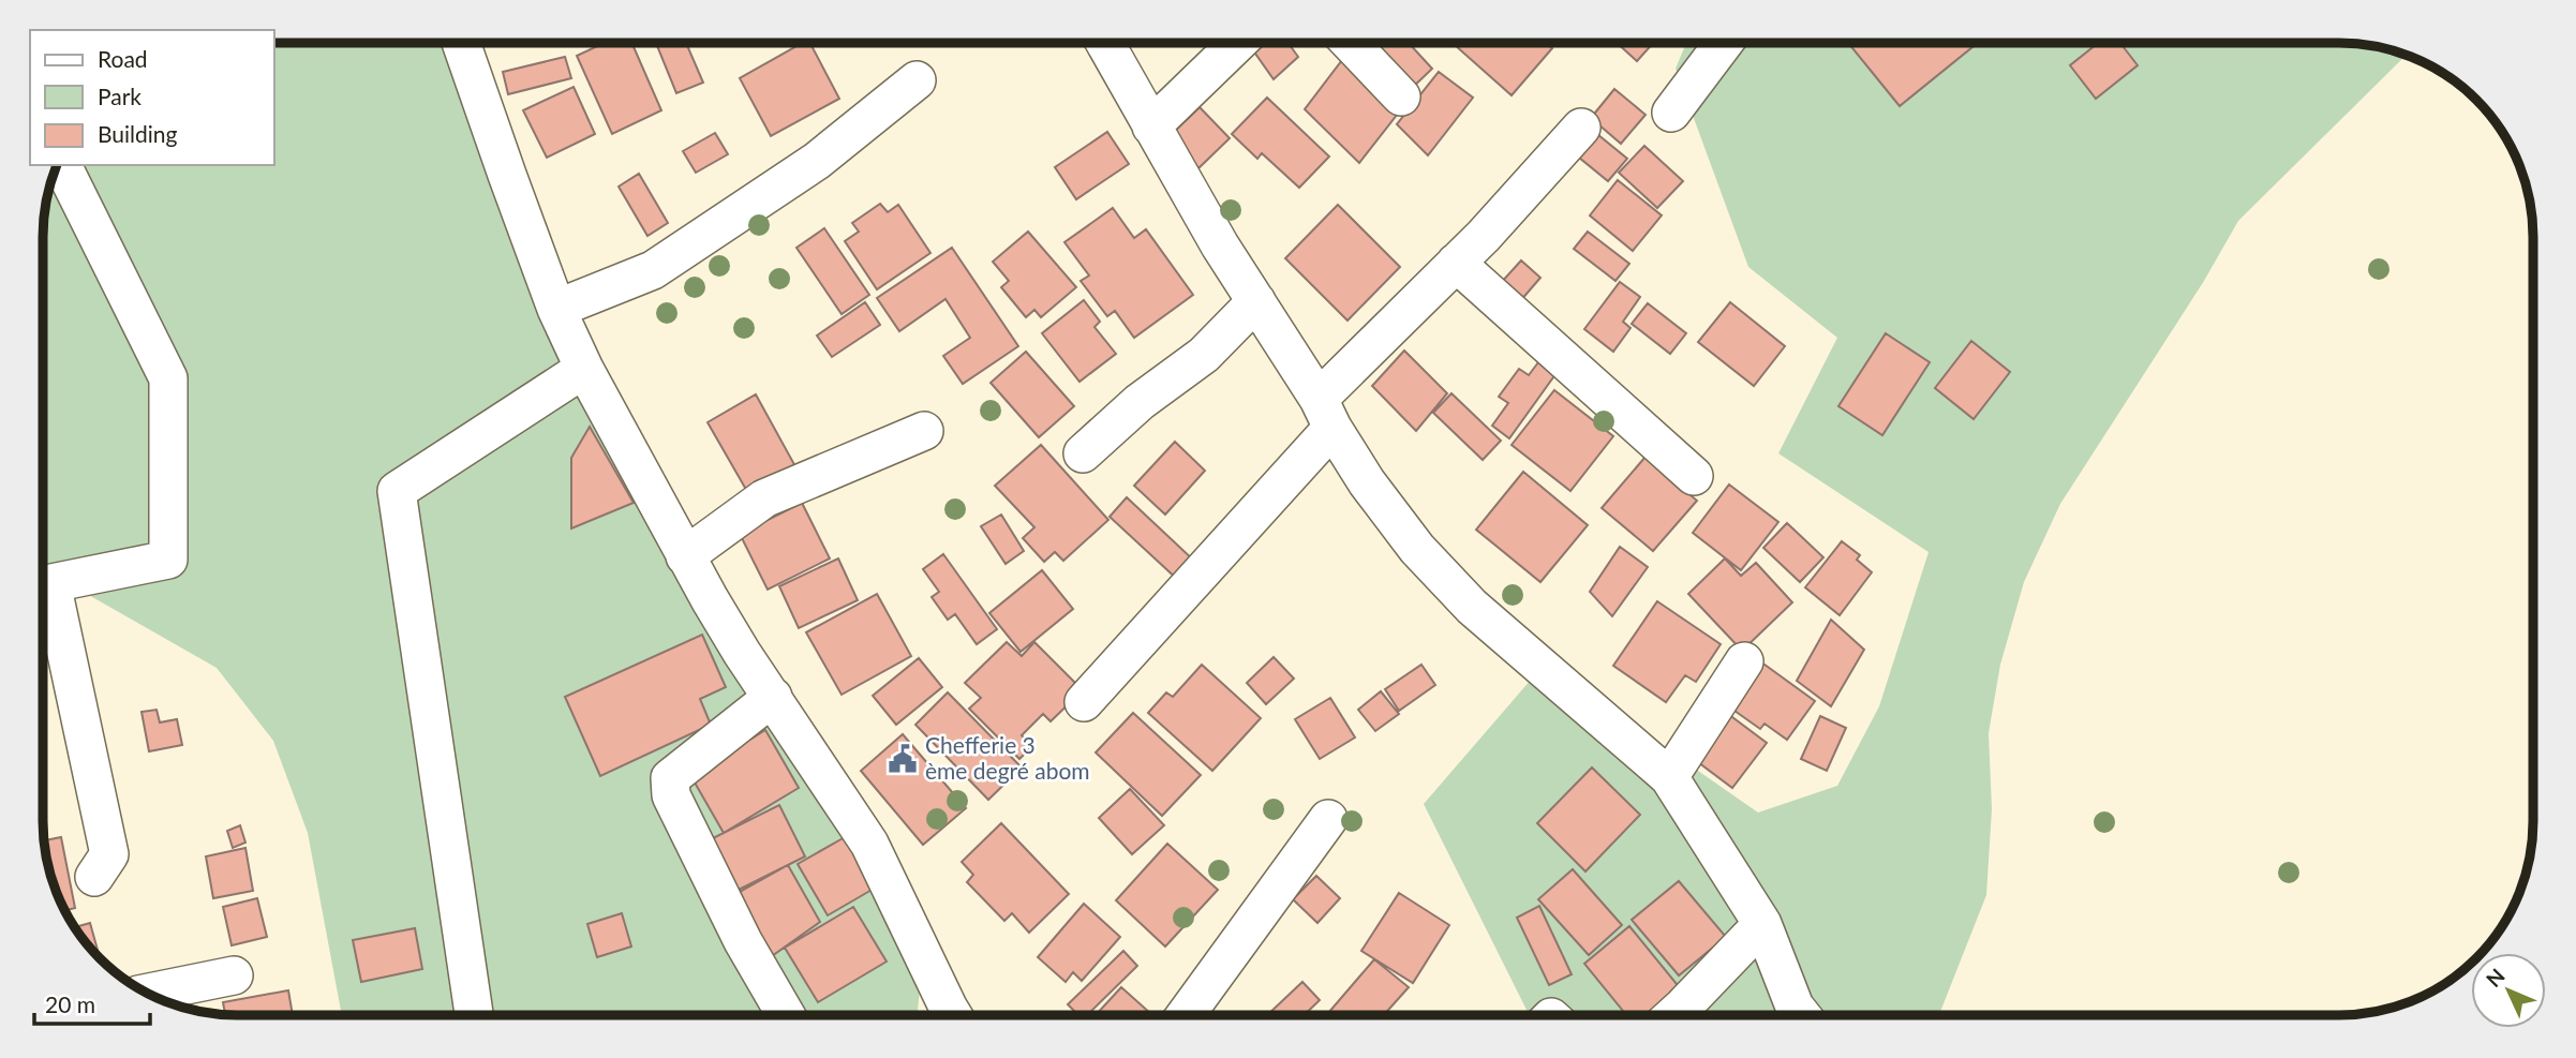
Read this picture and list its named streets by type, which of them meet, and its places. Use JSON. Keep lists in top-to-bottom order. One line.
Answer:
{"places":{"public building":["Chefferie 3 ème degré abom"]},"legend":["Road","Park","Building"],"scale_bar":"20 m","north":"top left"}
